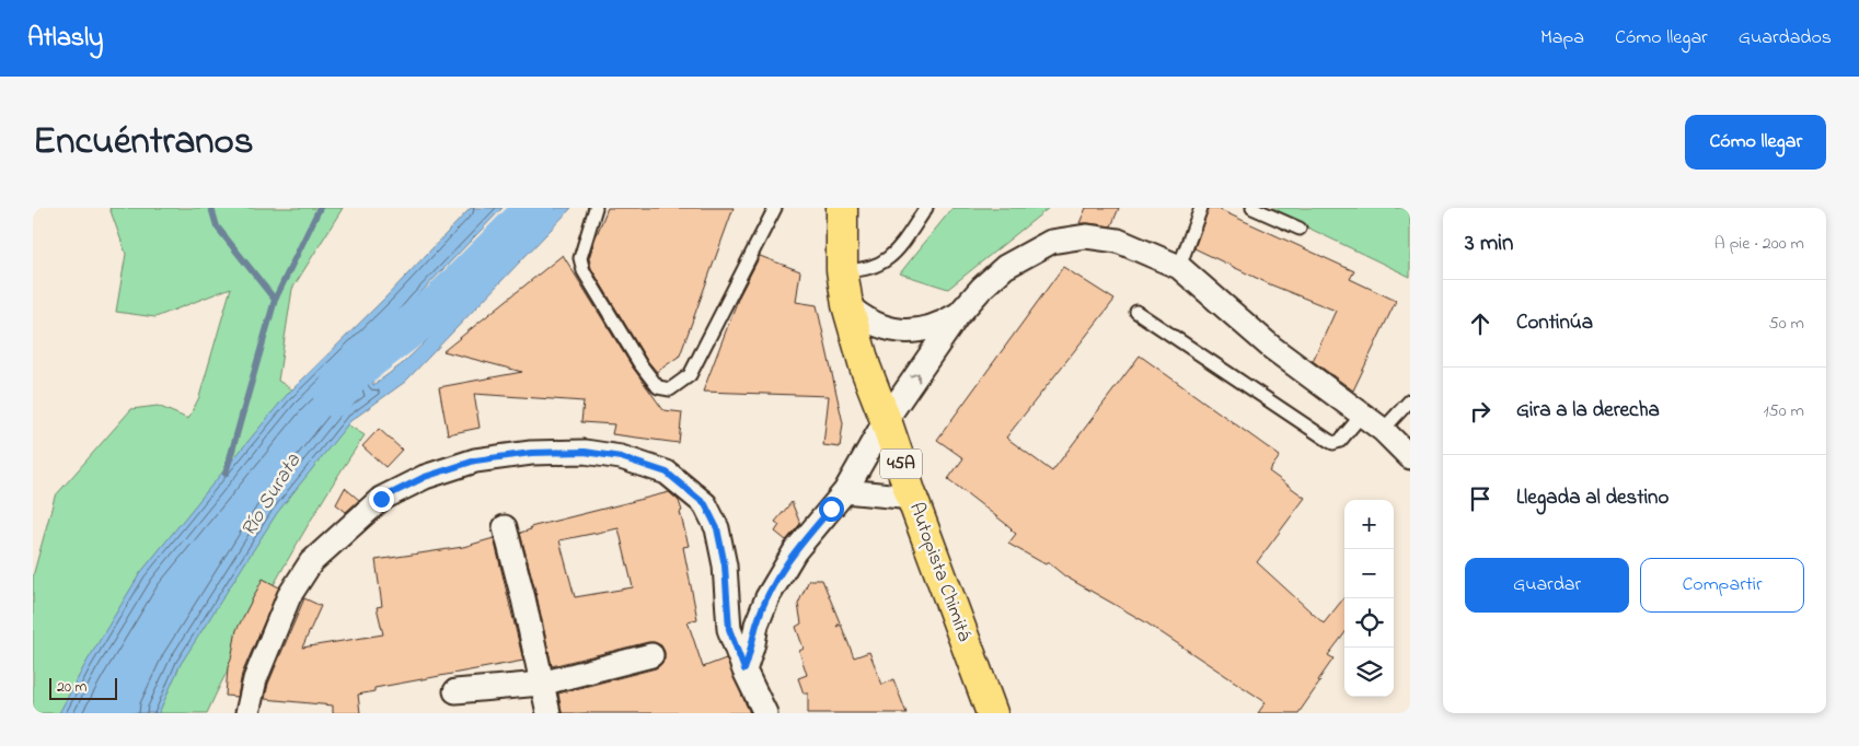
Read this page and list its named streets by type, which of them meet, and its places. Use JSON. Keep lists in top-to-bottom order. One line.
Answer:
{"streets":{"highway":["45A","Autopista Chimitá"]},"water":["Río Surata"],"scale_bar":"20 m","page":{"header":"Atlasly","nav":["Mapa","Cómo llegar","Guardados"],"title":"Encuéntranos","buttons":["Cómo llegar",["Guardar","Compartir"]],"heading":["3 min","A pie · 200 m"],"list":[["Continúa","50 m"],["Gira a la derecha","150 m"],"Llegada al destino"],"map_buttons":["+","−"],"scale":"20 m"}}
